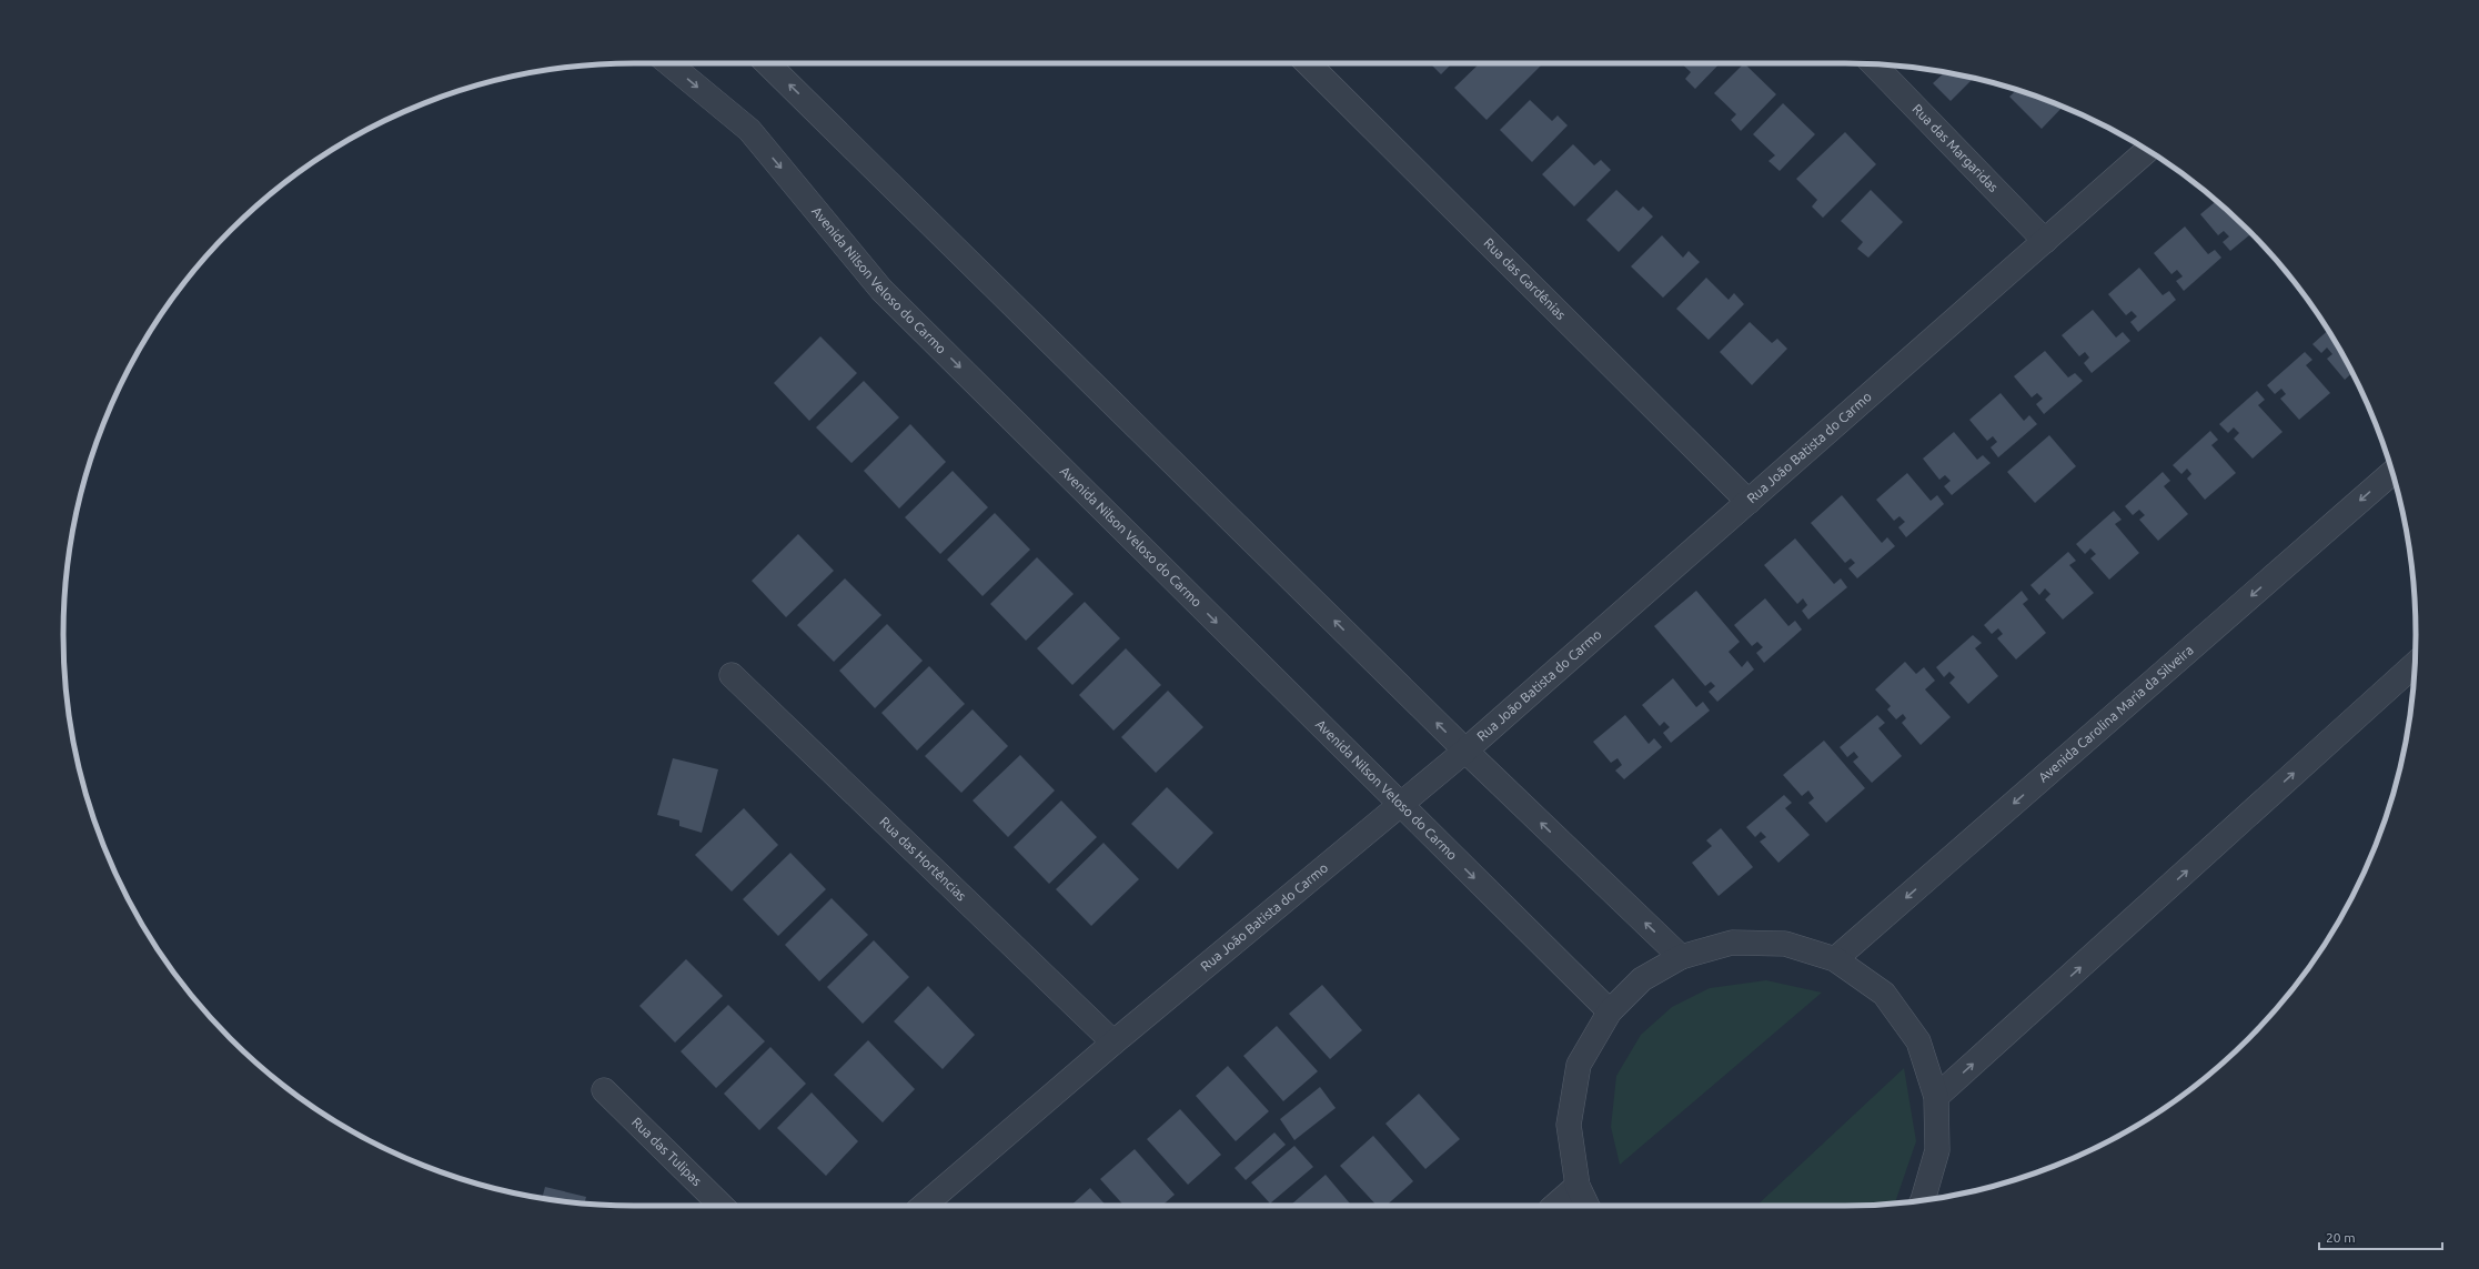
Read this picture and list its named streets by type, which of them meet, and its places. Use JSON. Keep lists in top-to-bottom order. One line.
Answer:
{"streets":{"street":["Rua das Margaridas","Rua das Gardênias","Avenida Nilson Veloso do Carmo","Rua João Batista do Carmo","Avenida Carolina Maria da Silveira","Rua das Hortências","Rua das Tulipas"]},"crossings":[["Rua das Margaridas","Rua João Batista do Carmo"],["Rua das Gardênias","Rua João Batista do Carmo"],["Avenida Nilson Veloso do Carmo","Rua João Batista do Carmo"],["Rua João Batista do Carmo","Rua das Hortências"]],"scale_bar":"20 m"}
